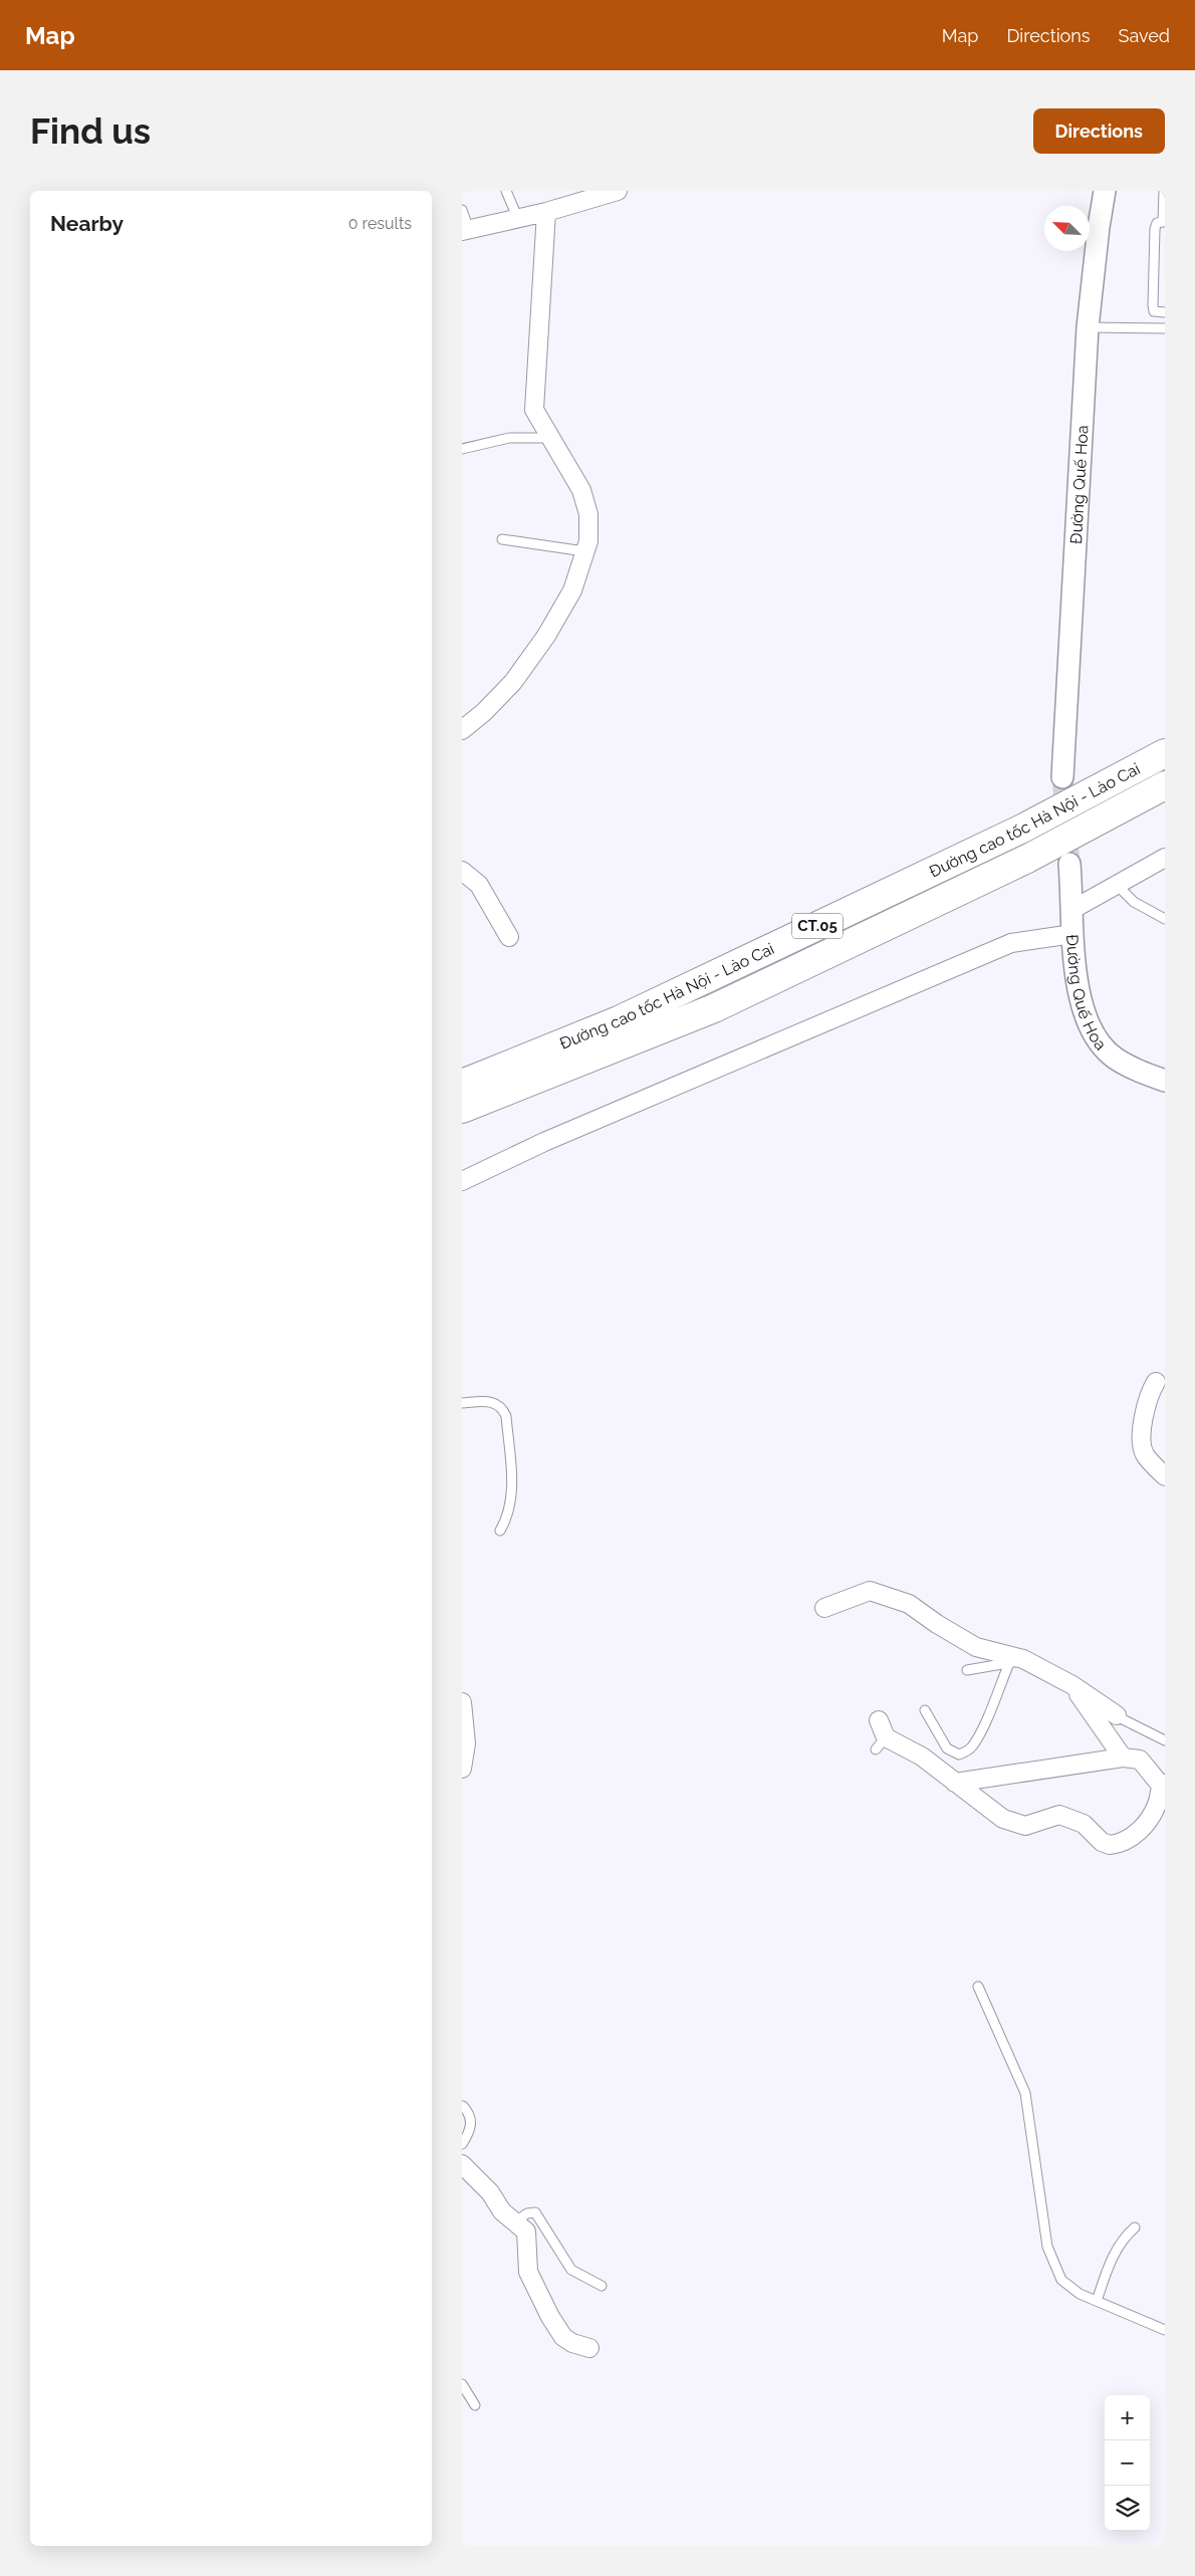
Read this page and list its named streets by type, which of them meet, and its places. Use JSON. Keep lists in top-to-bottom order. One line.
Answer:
{"streets":{"highway":["Đường cao tốc Hà Nội - Lào Cai","CT.05"],"street":["Đường Quế Hoa"]},"north":"top left","page":{"header":"Map","nav":["Map","Directions","Saved"],"buttons":"Directions","title":"Find us","heading":["Nearby","0 results"],"map_buttons":["+","−"]}}
